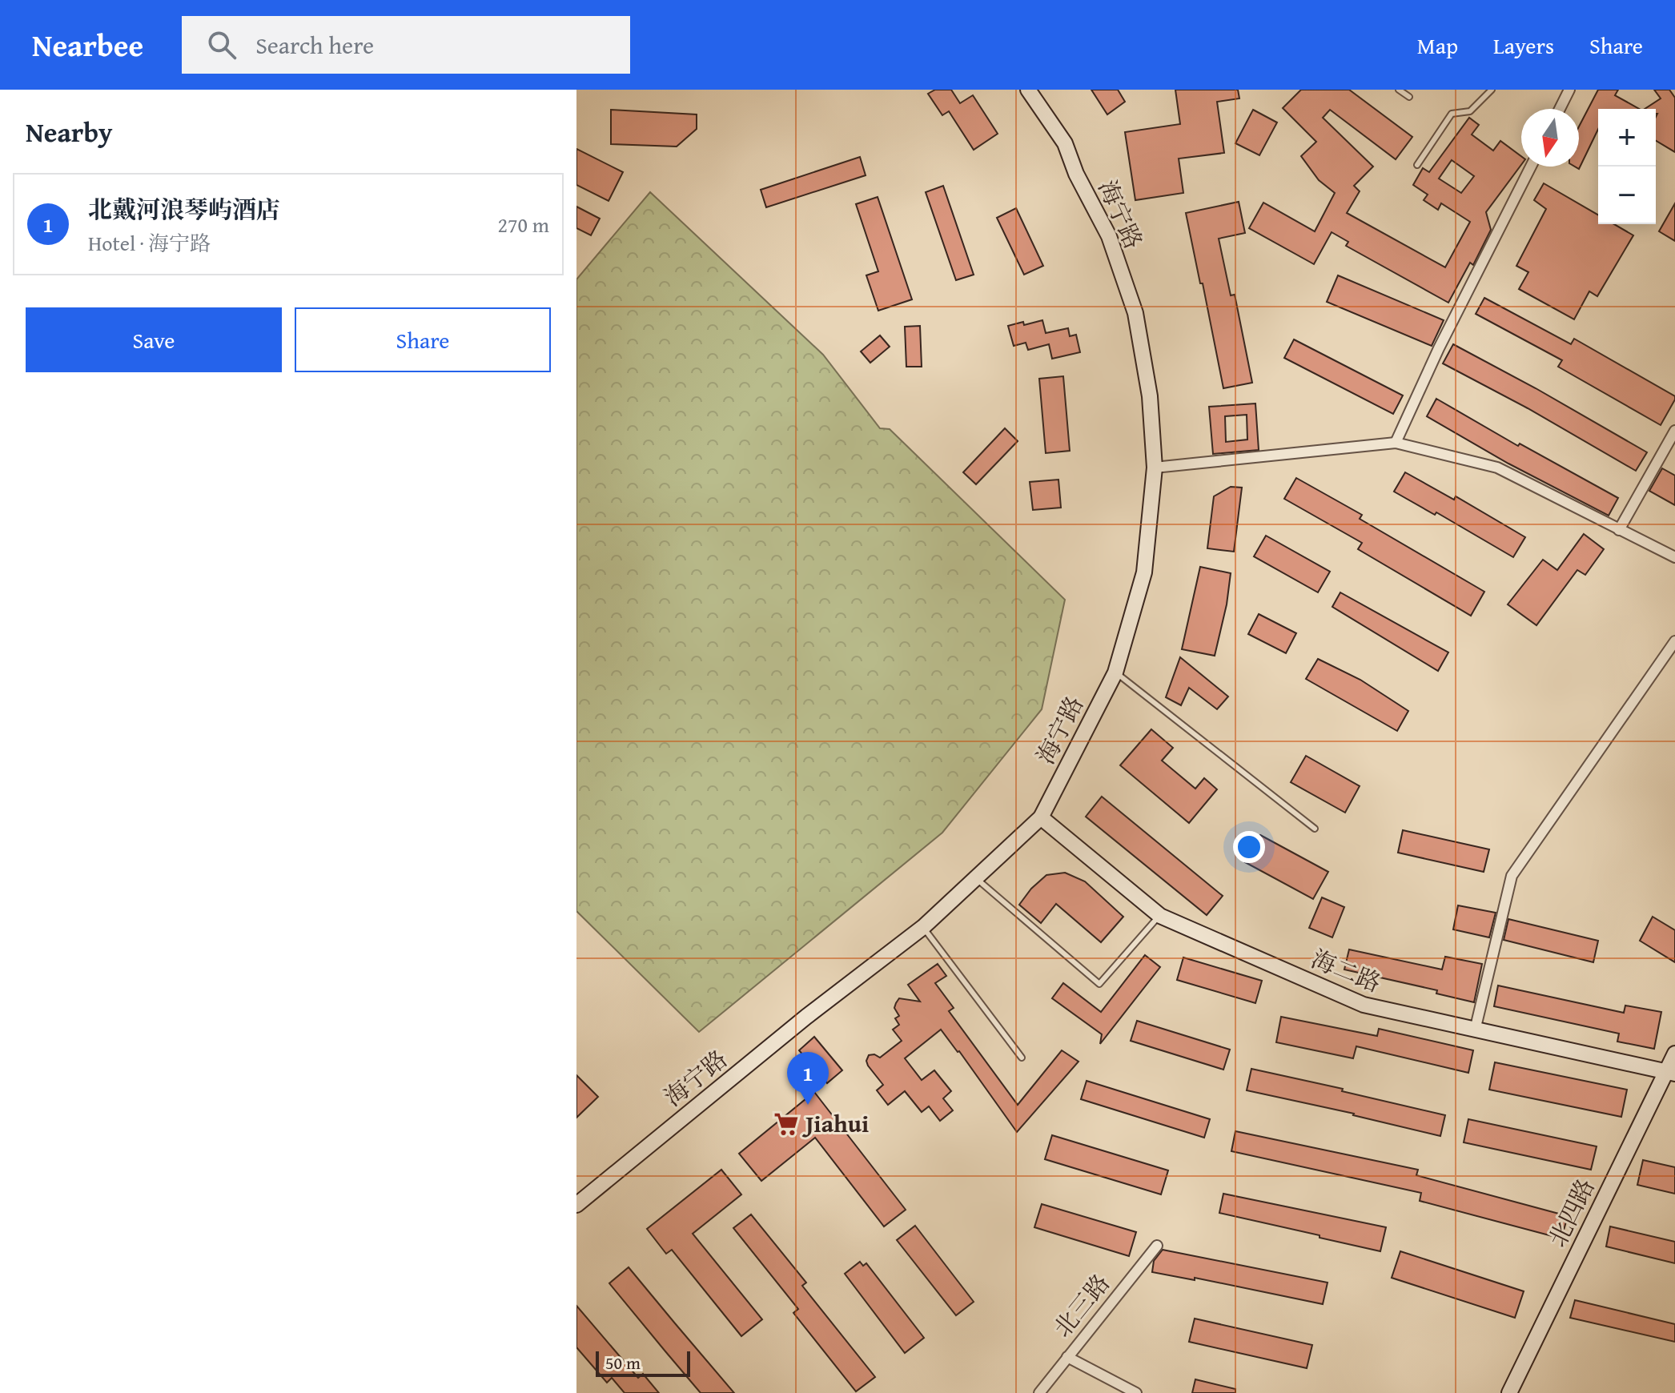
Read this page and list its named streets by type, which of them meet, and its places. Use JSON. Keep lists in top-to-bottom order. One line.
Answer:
{"streets":{"main road":["海宁路","海二路","北四路"],"street":["北三路"]},"crossings":[["海宁路","海二路"],["海二路","北四路"]],"places":{"supermarket":["Jiahui"]},"scale_bar":"50 m","north":"bottom","page":{"header":"Nearbee","search":"Search here","nav":["Map","Layers","Share"],"heading":"Nearby","map_buttons":["+","−"],"list":[{"mark":"1","name":"北戴河浪琴屿酒店","note":"Hotel · 海宁路","value":"270 m"}],"buttons":["Save","Share"],"pins":"1","scale":"50 m"}}
